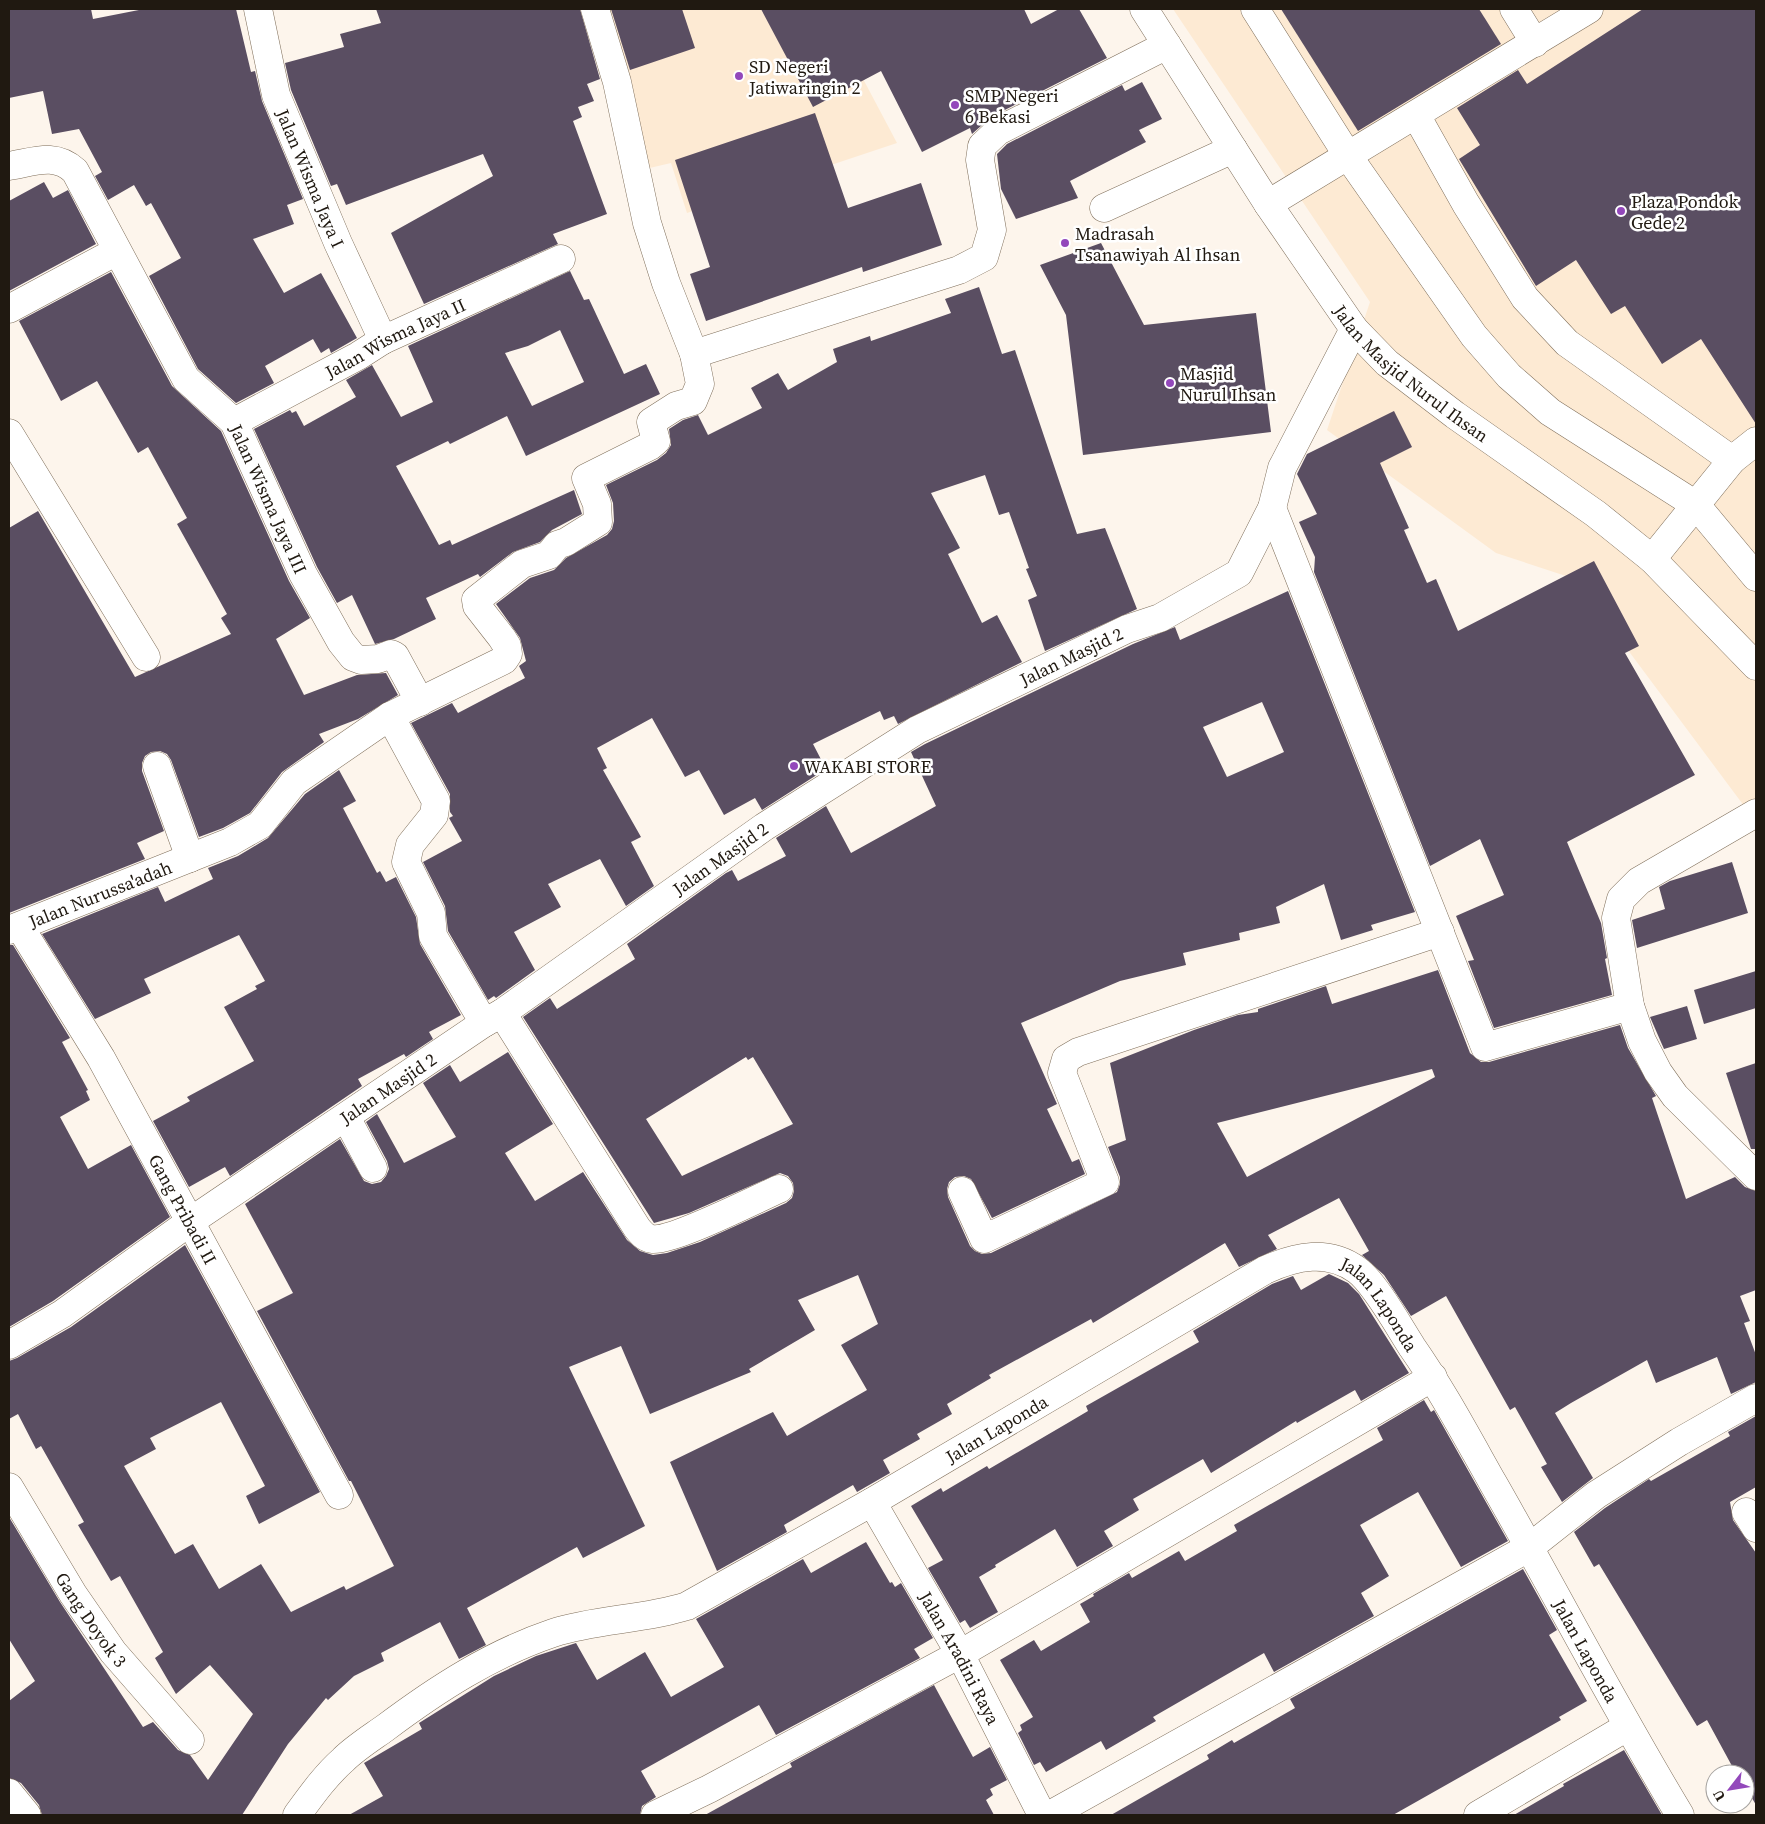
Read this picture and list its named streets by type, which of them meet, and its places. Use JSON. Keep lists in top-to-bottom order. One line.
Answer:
{"streets":{"street":["Jalan Wisma Jaya I","Jalan Wisma Jaya II","Jalan Masjid Nurul Ihsan","Jalan Wisma Jaya III","Jalan Masjid 2","Jalan Nurussa'adah","Gang Pribadi II","Jalan Laponda","Gang Doyok 3","Jalan Aradini Raya"]},"crossings":[["Jalan Wisma Jaya I","Jalan Wisma Jaya II"],["Jalan Wisma Jaya II","Jalan Wisma Jaya III"],["Jalan Masjid Nurul Ihsan","Jalan Masjid 2"],["Jalan Masjid 2","Gang Pribadi II"],["Jalan Nurussa'adah","Gang Pribadi II"],["Jalan Laponda","Jalan Aradini Raya"]],"places":["SD Negeri Jatiwaringin 2","SMP Negeri 6 Bekasi","Plaza Pondok Gede 2","Madrasah Tsanawiyah Al Ihsan","Masjid Nurul Ihsan","WAKABI STORE"],"north":"bottom left"}
